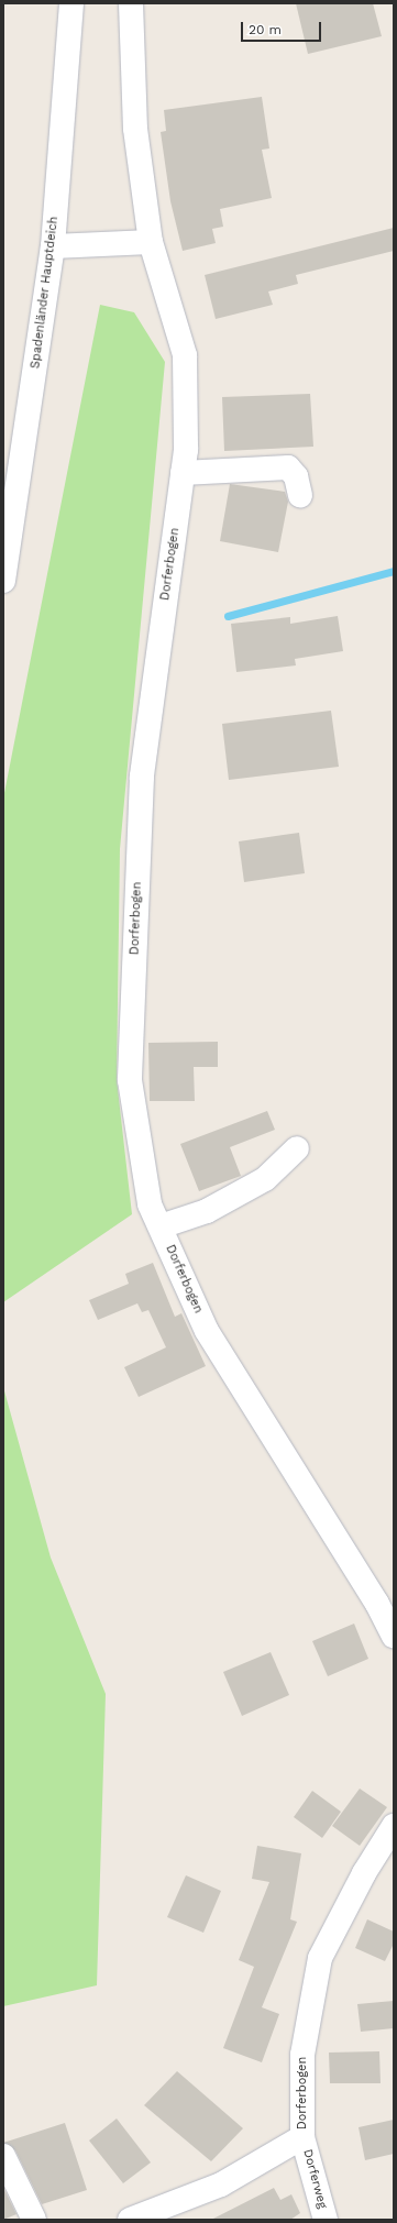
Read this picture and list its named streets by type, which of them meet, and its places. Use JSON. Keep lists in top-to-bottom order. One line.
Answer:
{"streets":{"street":["Spadenländer Hauptdeich","Dorferbogen","Dorferweg"]},"crossings":[["Dorferbogen","Dorferweg"]],"scale_bar":"20 m"}
